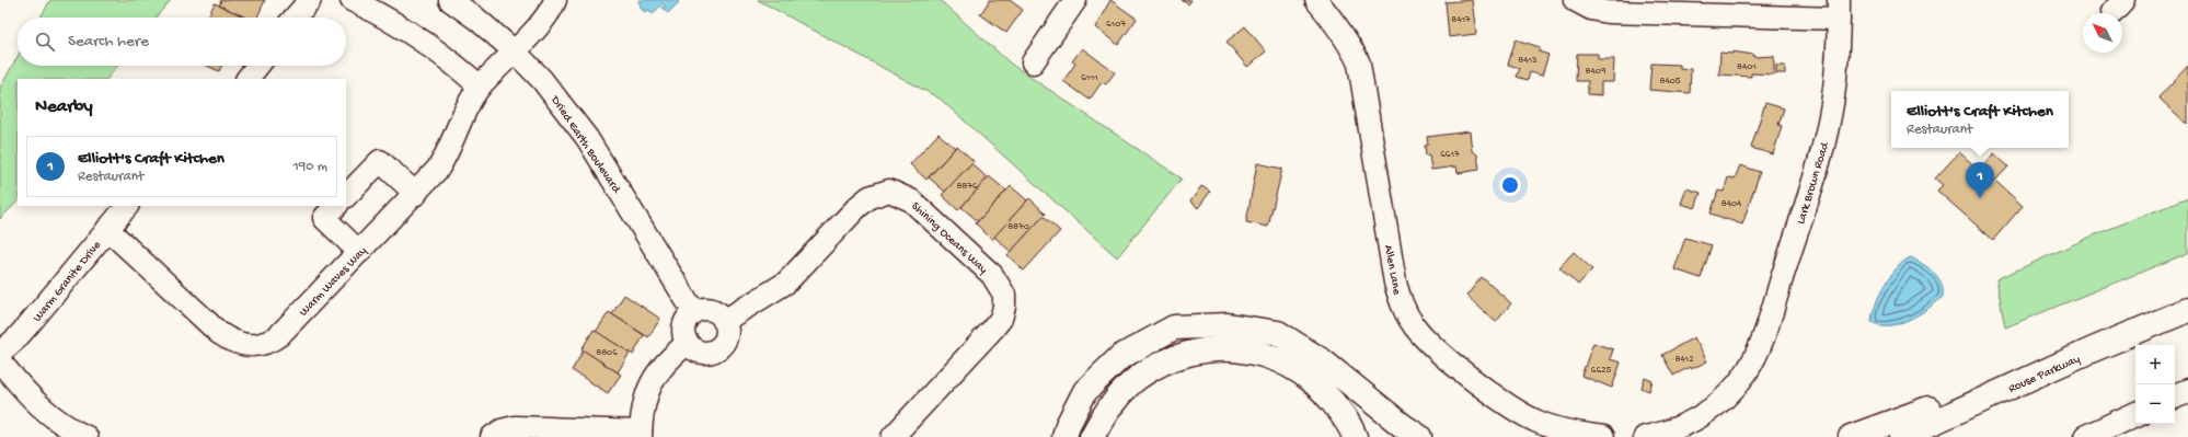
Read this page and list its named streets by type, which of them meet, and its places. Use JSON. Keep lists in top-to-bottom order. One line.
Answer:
{"streets":{"main road":["Rouse Parkway"],"street":["Dried Earth Boulevard","Lark Brown Road","Shining Oceans Way","Allen Lane","Warm Granite Drive","Warm Waves Way"]},"crossings":[["Dried Earth Boulevard","Shining Oceans Way"],["Dried Earth Boulevard","Warm Waves Way"],["Warm Granite Drive","Warm Waves Way"]],"house_numbers":["8417","6107","8413","8401","8409","6111","8405","6617","8876","8404","8870","8806","8412","6625"],"north":"top left","page":{"search":"Search here","heading":"Nearby","popup":["Elliott's Craft Kitchen","Restaurant"],"list":[{"mark":"1","name":"Elliott's Craft Kitchen","note":"Restaurant","value":"190 m"}],"pins":"1","map_buttons":["+","−"]}}
